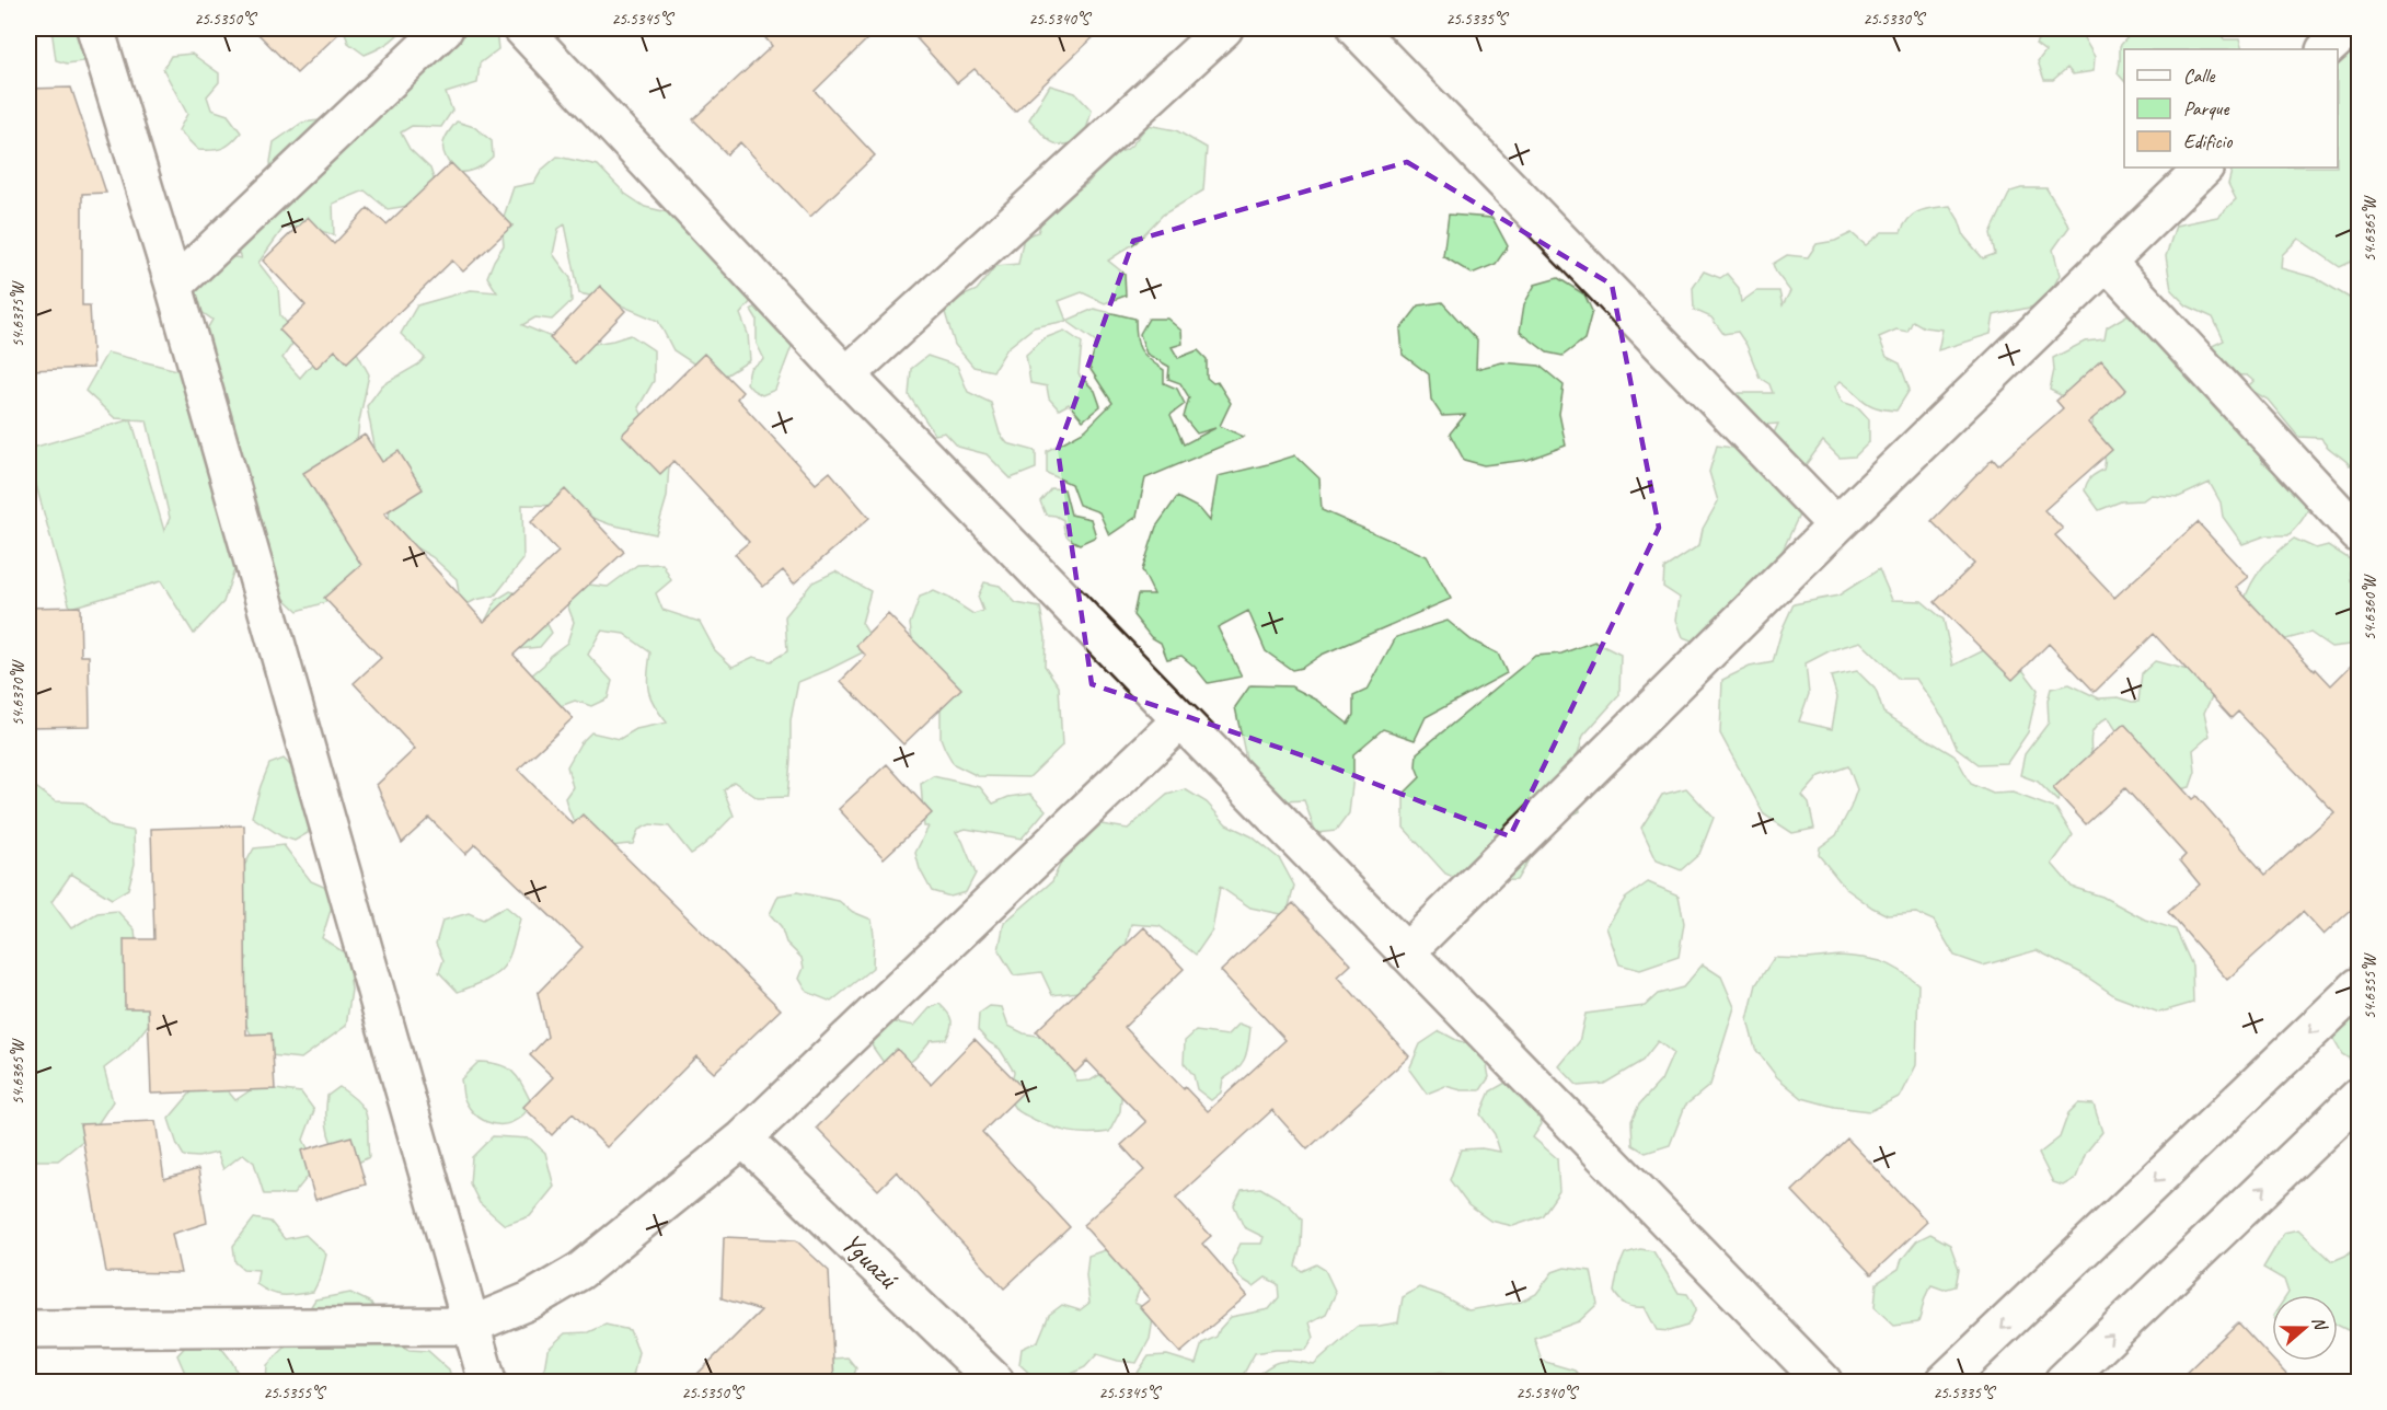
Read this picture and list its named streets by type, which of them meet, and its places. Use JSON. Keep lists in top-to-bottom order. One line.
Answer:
{"streets":{"street":["Yguazú"]},"legend":["Calle","Parque","Edificio"],"north":"right","coordinates":["25.5350°S","25.5345°S","25.5340°S","25.5335°S","25.5330°S","54.6365°W","54.6375°W","54.6360°W","54.6370°W","54.6355°W","25.5355°S"]}
